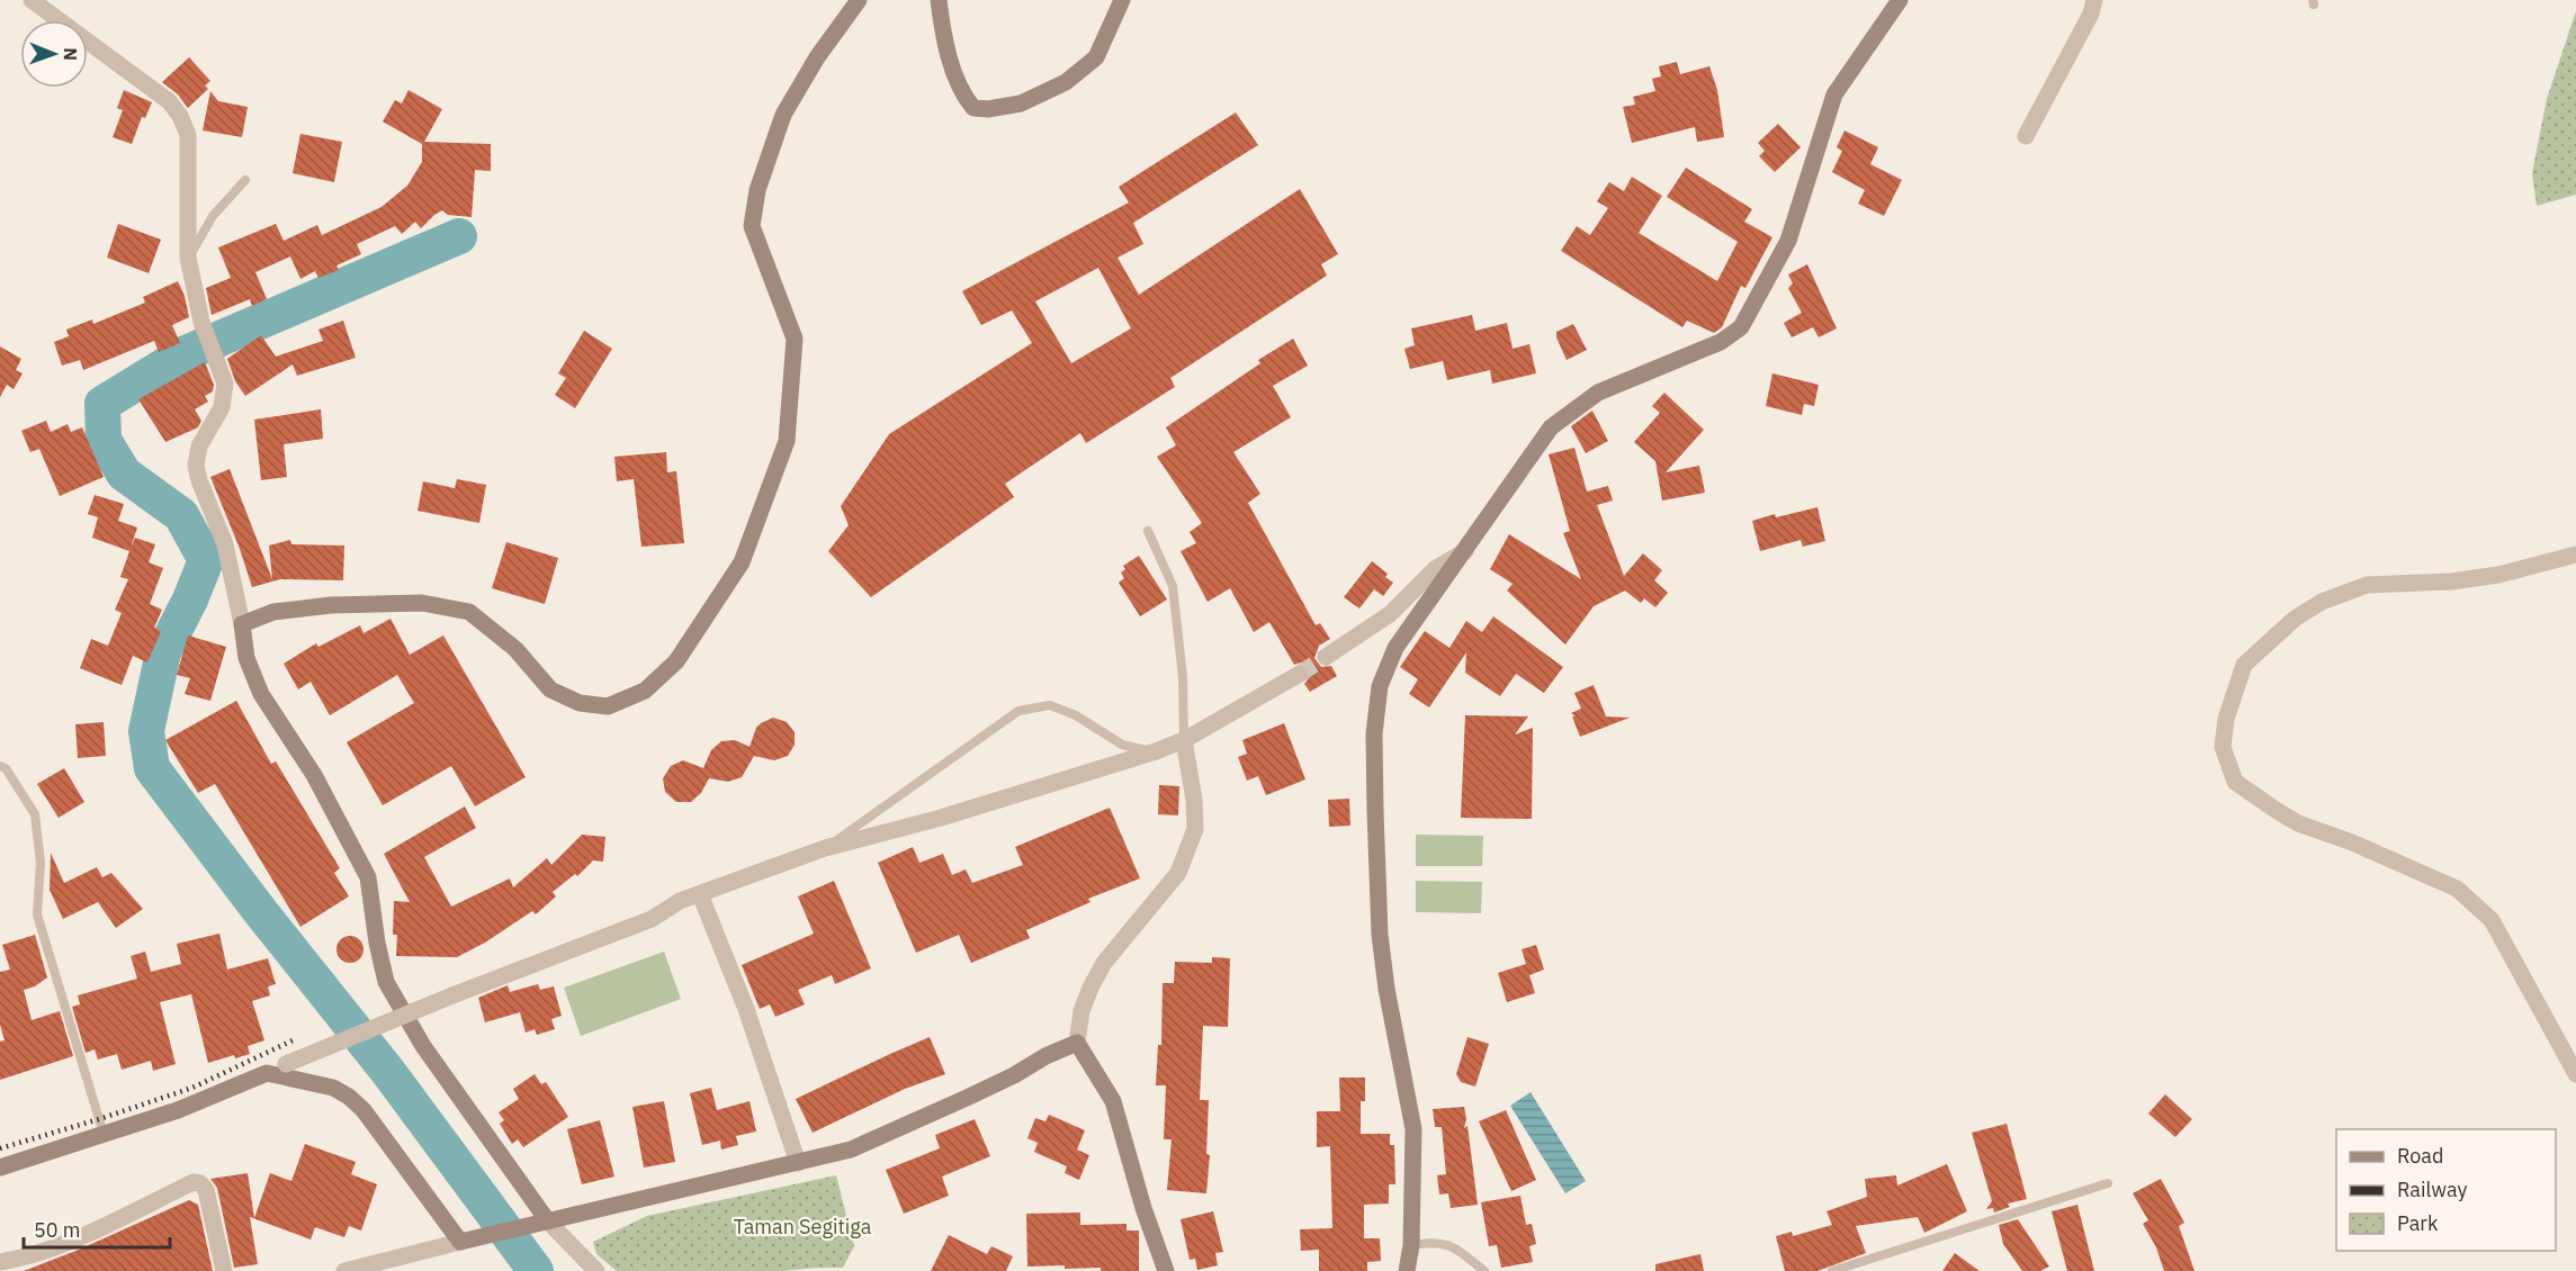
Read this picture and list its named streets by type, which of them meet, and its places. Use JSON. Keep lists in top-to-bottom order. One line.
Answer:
{"parks":["Taman Segitiga"],"legend":["Road","Railway","Park"],"scale_bar":"50 m","north":"right"}
